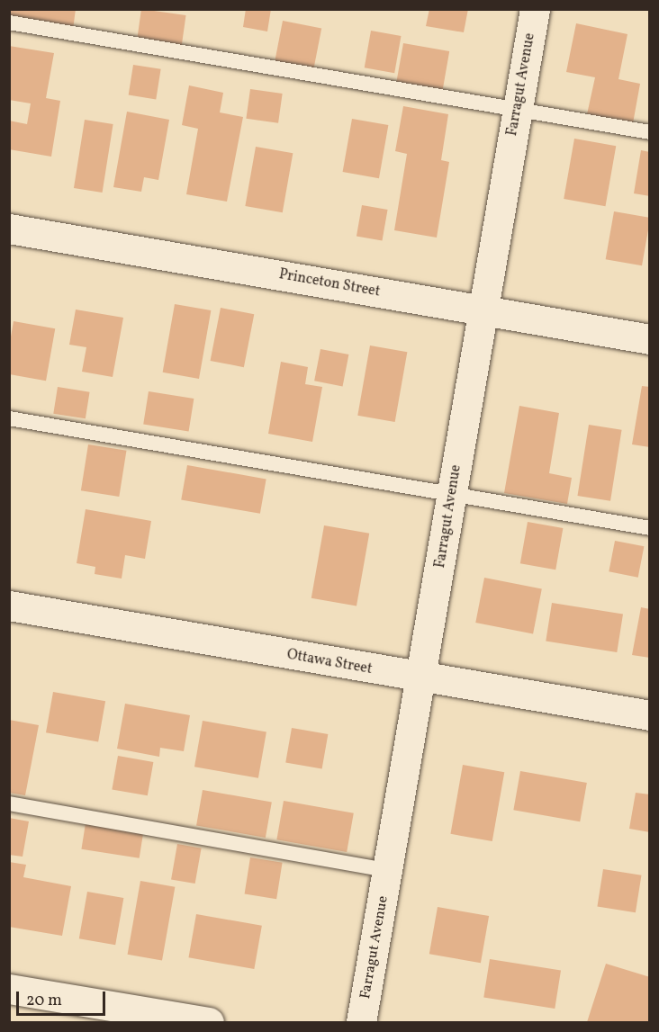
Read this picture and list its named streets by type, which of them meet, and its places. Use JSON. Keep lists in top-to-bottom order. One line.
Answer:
{"streets":{"street":["Farragut Avenue","Princeton Street","Ottawa Street"]},"crossings":[["Farragut Avenue","Princeton Street"],["Farragut Avenue","Ottawa Street"]],"scale_bar":"20 m"}
